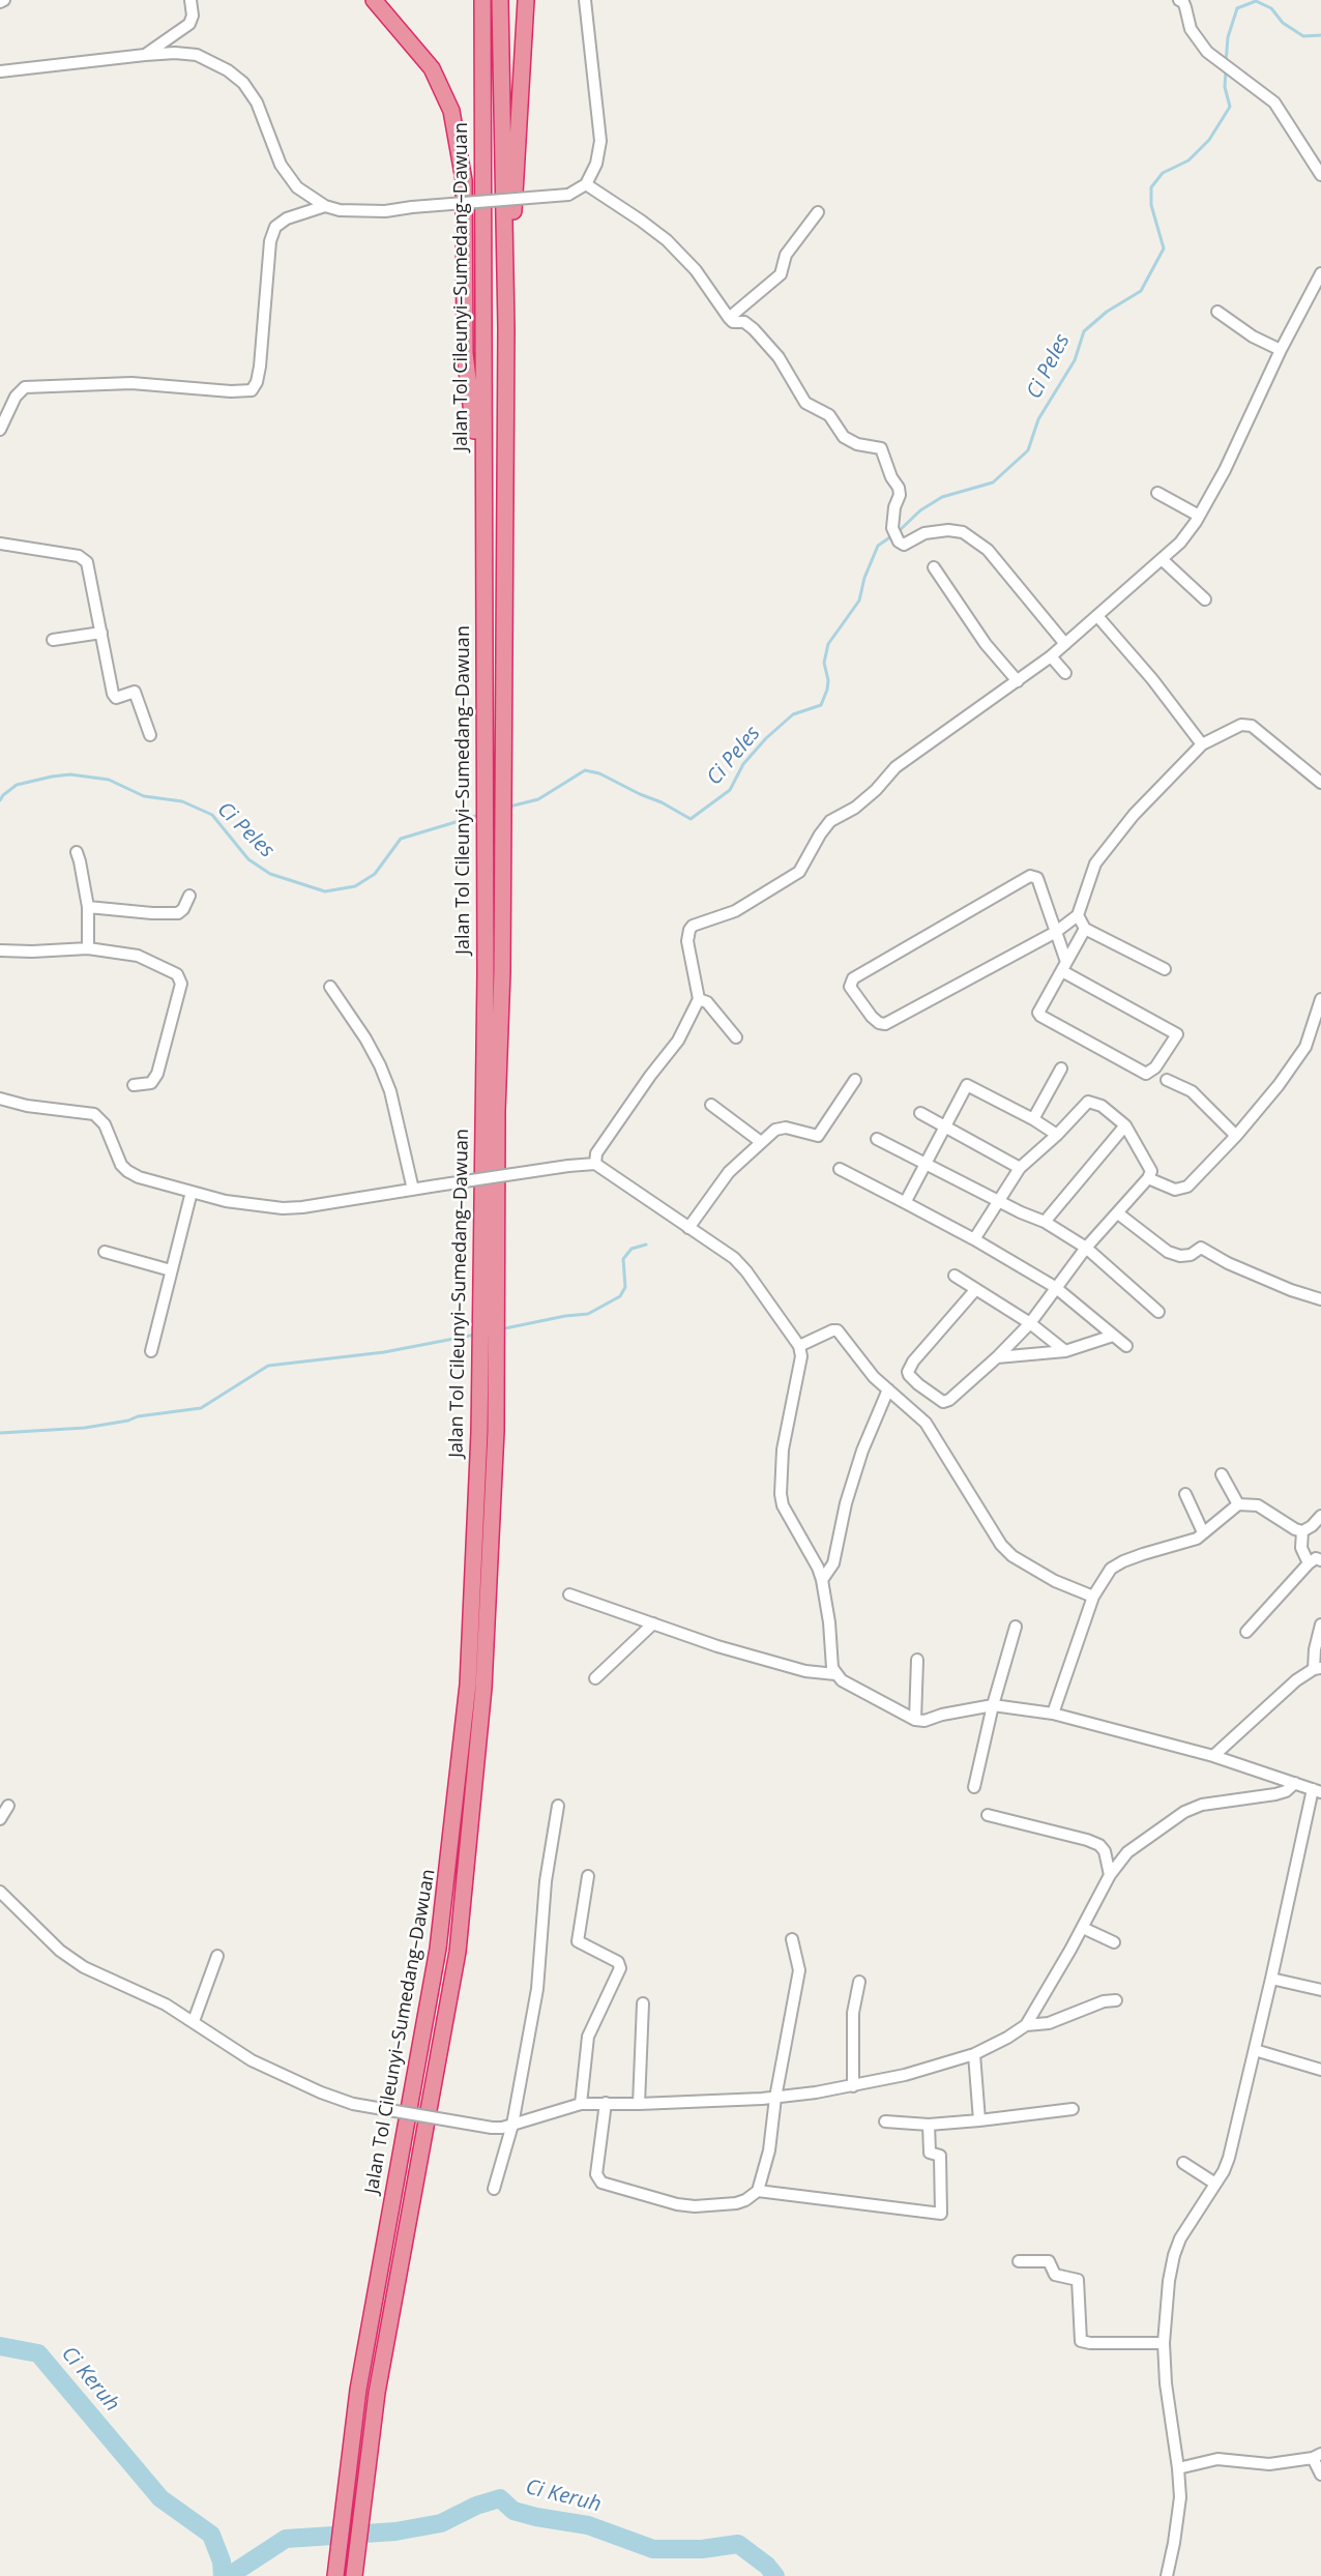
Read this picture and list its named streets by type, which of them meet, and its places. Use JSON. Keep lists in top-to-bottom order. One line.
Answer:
{"streets":{"highway":["Jalan Tol Cileunyi–Sumedang–Dawuan"]},"water":["Ci Peles","Ci Keruh"]}
